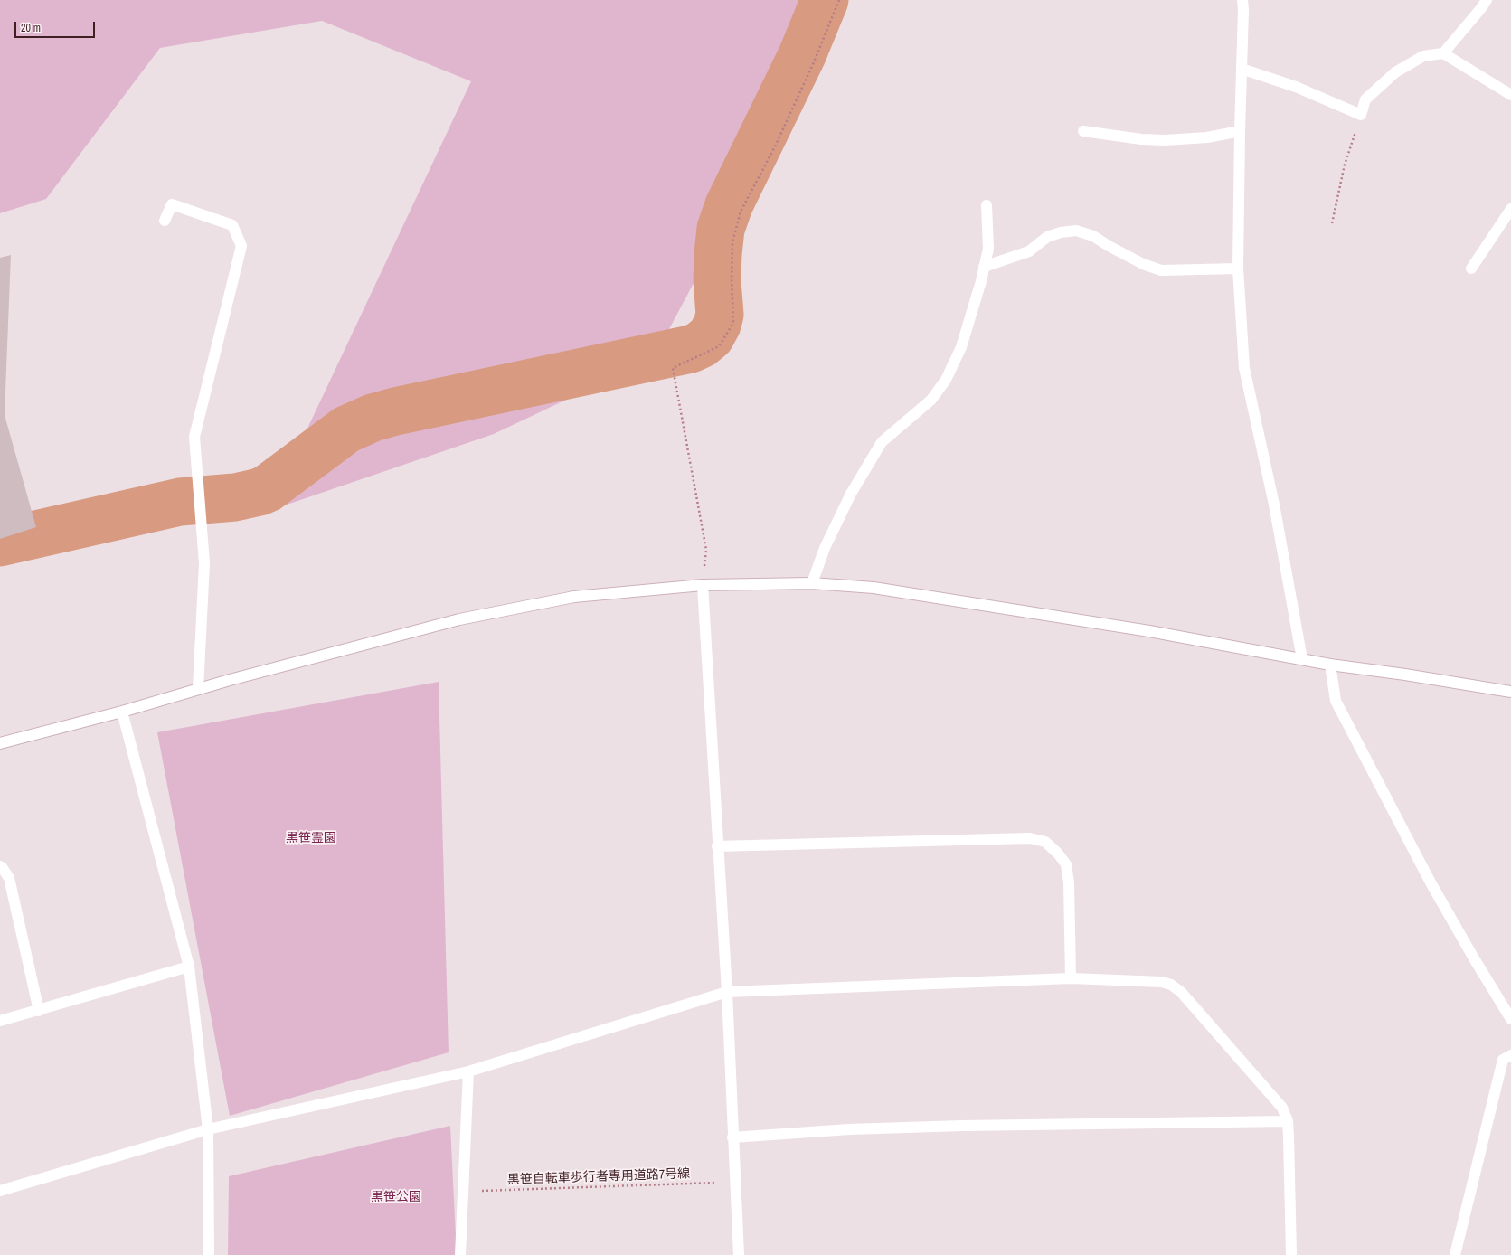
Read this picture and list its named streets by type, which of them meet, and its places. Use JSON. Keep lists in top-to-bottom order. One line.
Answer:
{"streets":{"path":["黒笹自転車歩行者専用道路7号線"]},"parks":["黒笹霊園","黒笹公園"],"scale_bar":"20 m"}
